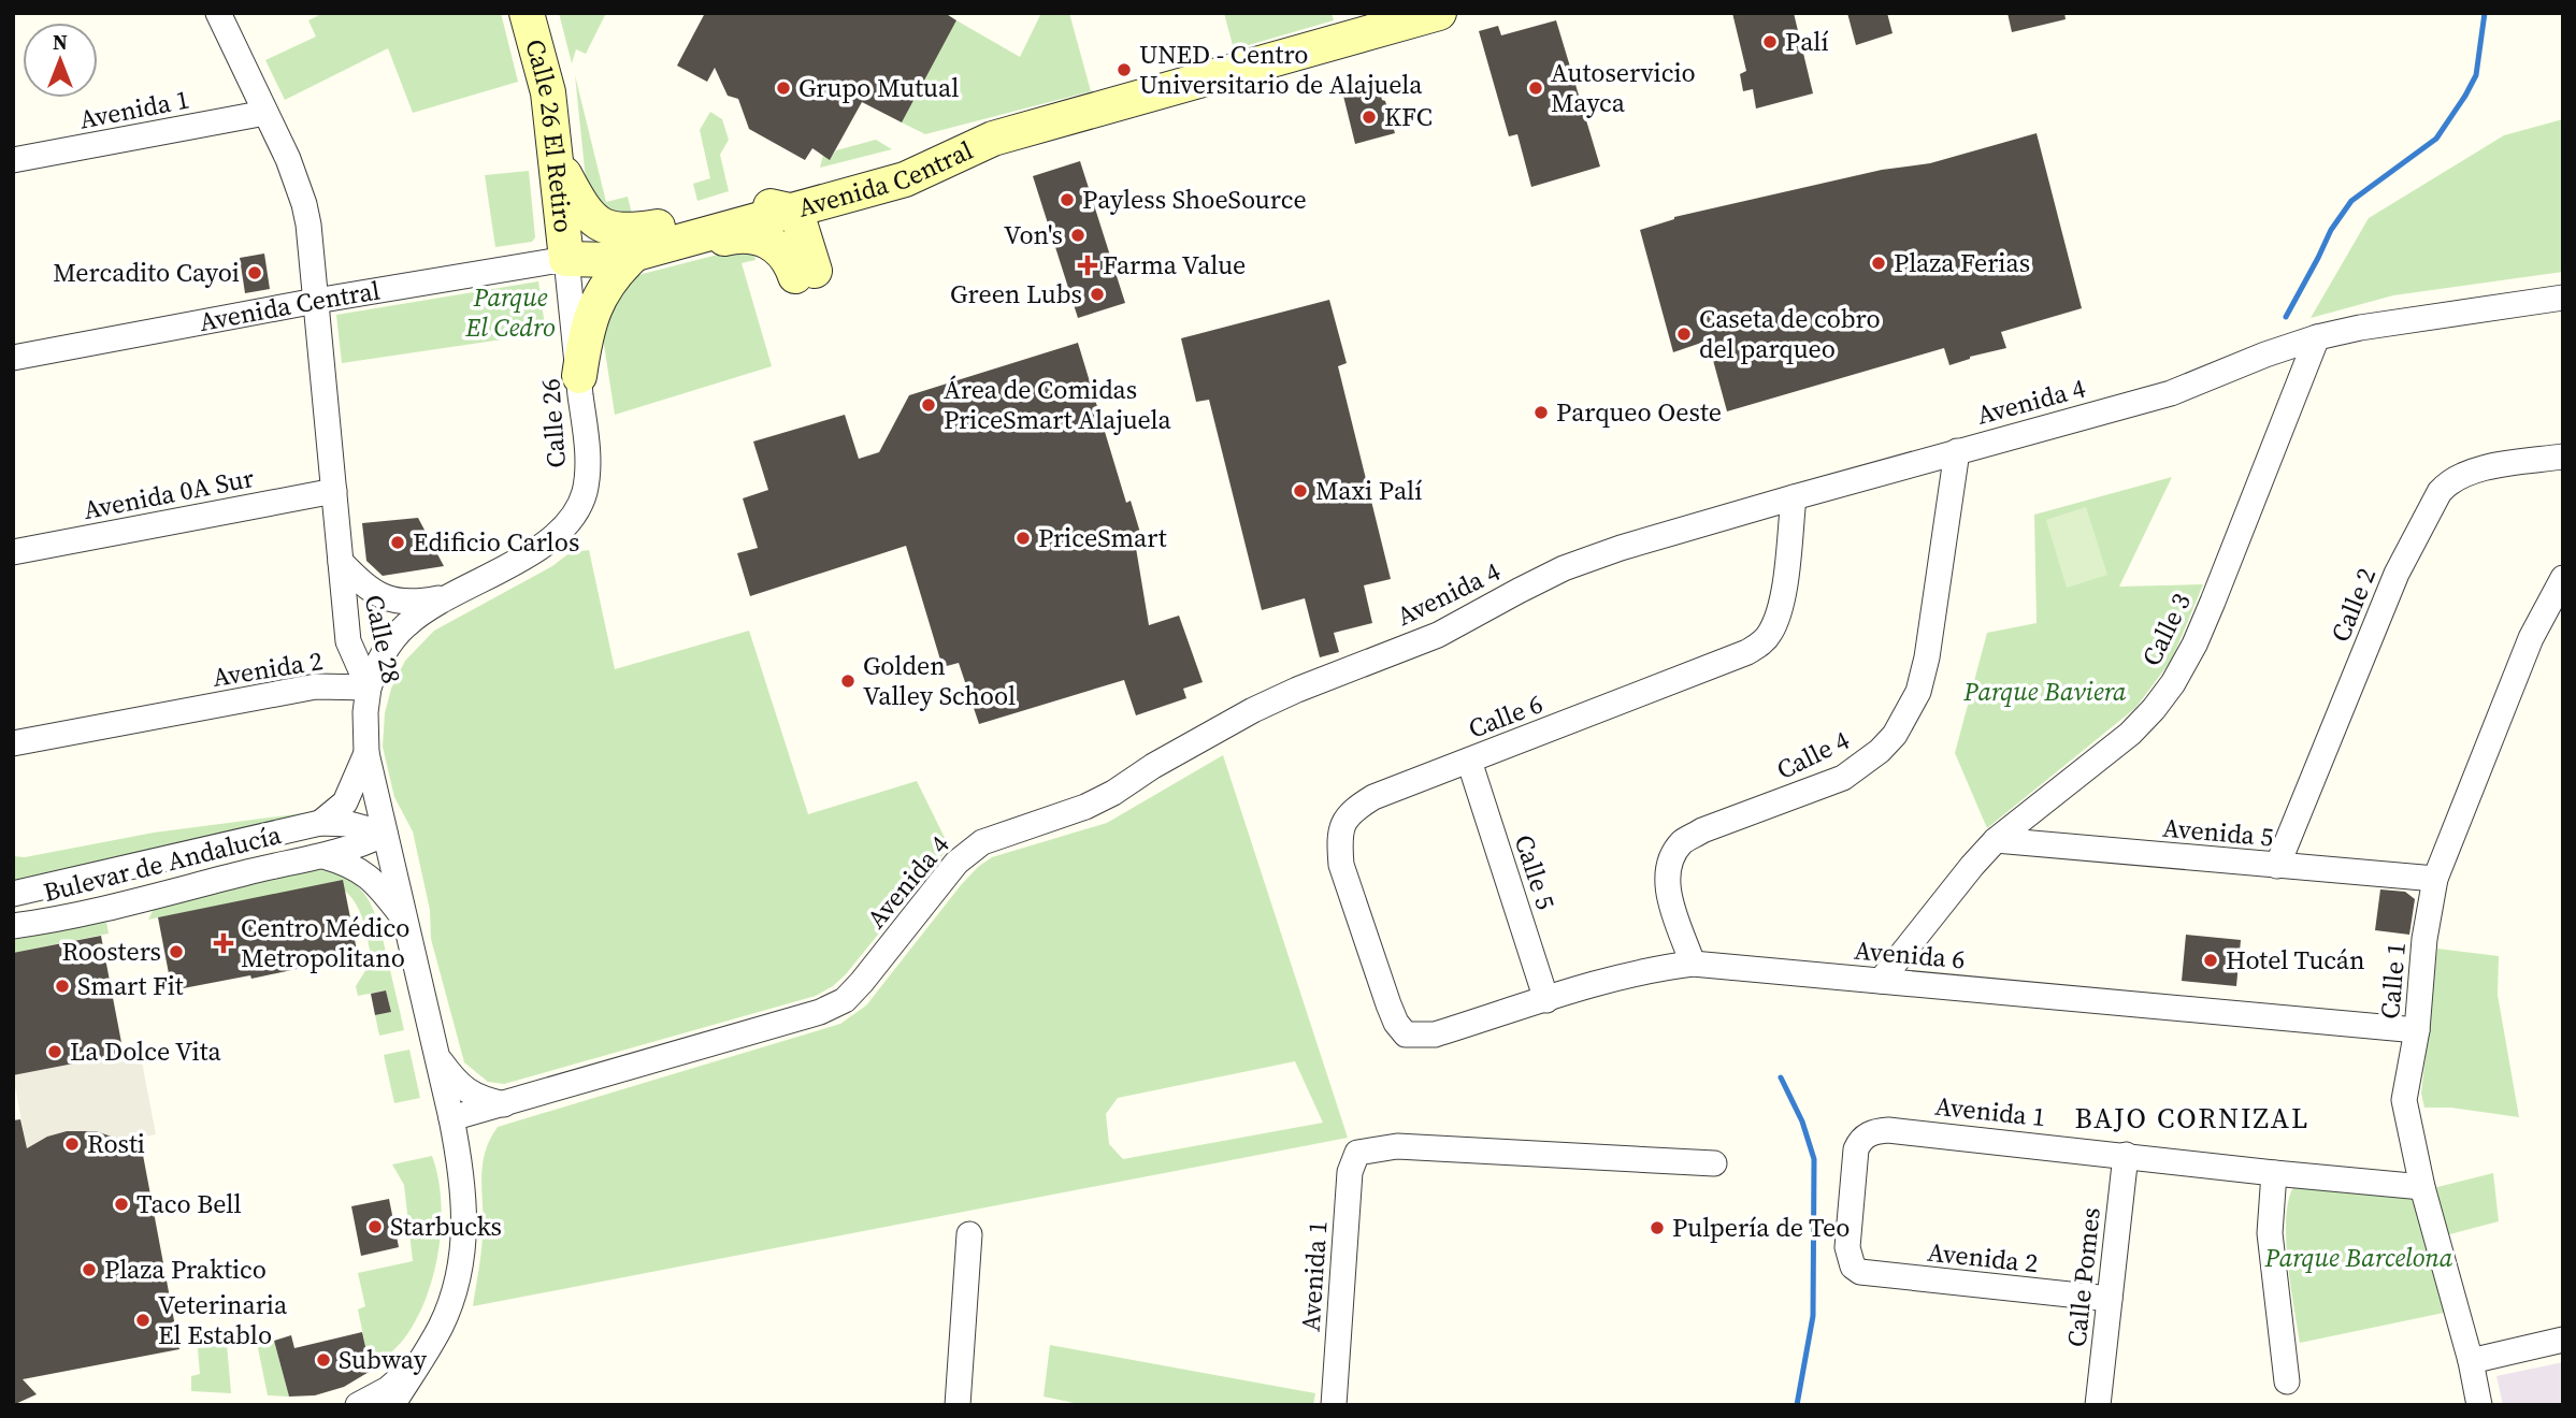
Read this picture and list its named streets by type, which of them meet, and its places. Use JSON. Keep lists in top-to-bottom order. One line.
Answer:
{"streets":{"street":["Avenida 1","Calle 26 El Retiro","Avenida Central","Avenida 4","Calle 26","Avenida 0A Sur","Calle 2","Calle 3","Calle 28","Avenida 2","Calle 6","Calle 4","Avenida 5","Bulevar de Andalucía","Calle 5","Avenida 6","Calle 1","Calle Pomes"]},"crossings":[["Avenida 1","Calle 28"],["Avenida 1","Avenida 2"],["Avenida 1","Calle 1"],["Avenida 1","Calle Pomes"],["Calle 26 El Retiro","Avenida Central"],["Calle 26 El Retiro","Calle 26"],["Avenida Central","Calle 26"],["Avenida Central","Calle 28"],["Avenida 4","Calle 3"],["Avenida 4","Calle 28"],["Avenida 4","Calle 6"],["Avenida 4","Calle 4"],["Avenida 0A Sur","Calle 28"],["Calle 2","Avenida 5"],["Calle 3","Avenida 5"],["Calle 3","Avenida 6"],["Calle 28","Avenida 2"],["Calle 28","Bulevar de Andalucía"],["Avenida 2","Calle Pomes"],["Calle 6","Calle 5"],["Calle 6","Avenida 6"],["Calle 4","Avenida 6"],["Avenida 5","Calle 1"],["Calle 5","Avenida 6"],["Avenida 6","Calle 1"]],"districts":["BAJO CORNIZAL"],"parks":["Parque El Cedro","Parque Baviera","Parque Barcelona"],"places":{"other":["Palí","UNED - Centro Universitario de Alajuela","Grupo Mutual","Autoservicio Mayca","KFC","Payless ShoeSource","Von's","Plaza Ferias","Mercadito Cayoi","Green Lubs","Caseta de cobro del parqueo","Área de Comidas PriceSmart Alajuela","Parqueo Oeste","Maxi Palí","PriceSmart","Edificio Carlos","Golden Valley School","Roosters","Hotel Tucán","Smart Fit","La Dolce Vita","Rosti","Taco Bell","Starbucks","Pulpería de Teo","Plaza Praktico","Veterinaria El Establo","Subway"],"health":["Farma Value","Centro Médico Metropolitano"]},"north":"top"}
